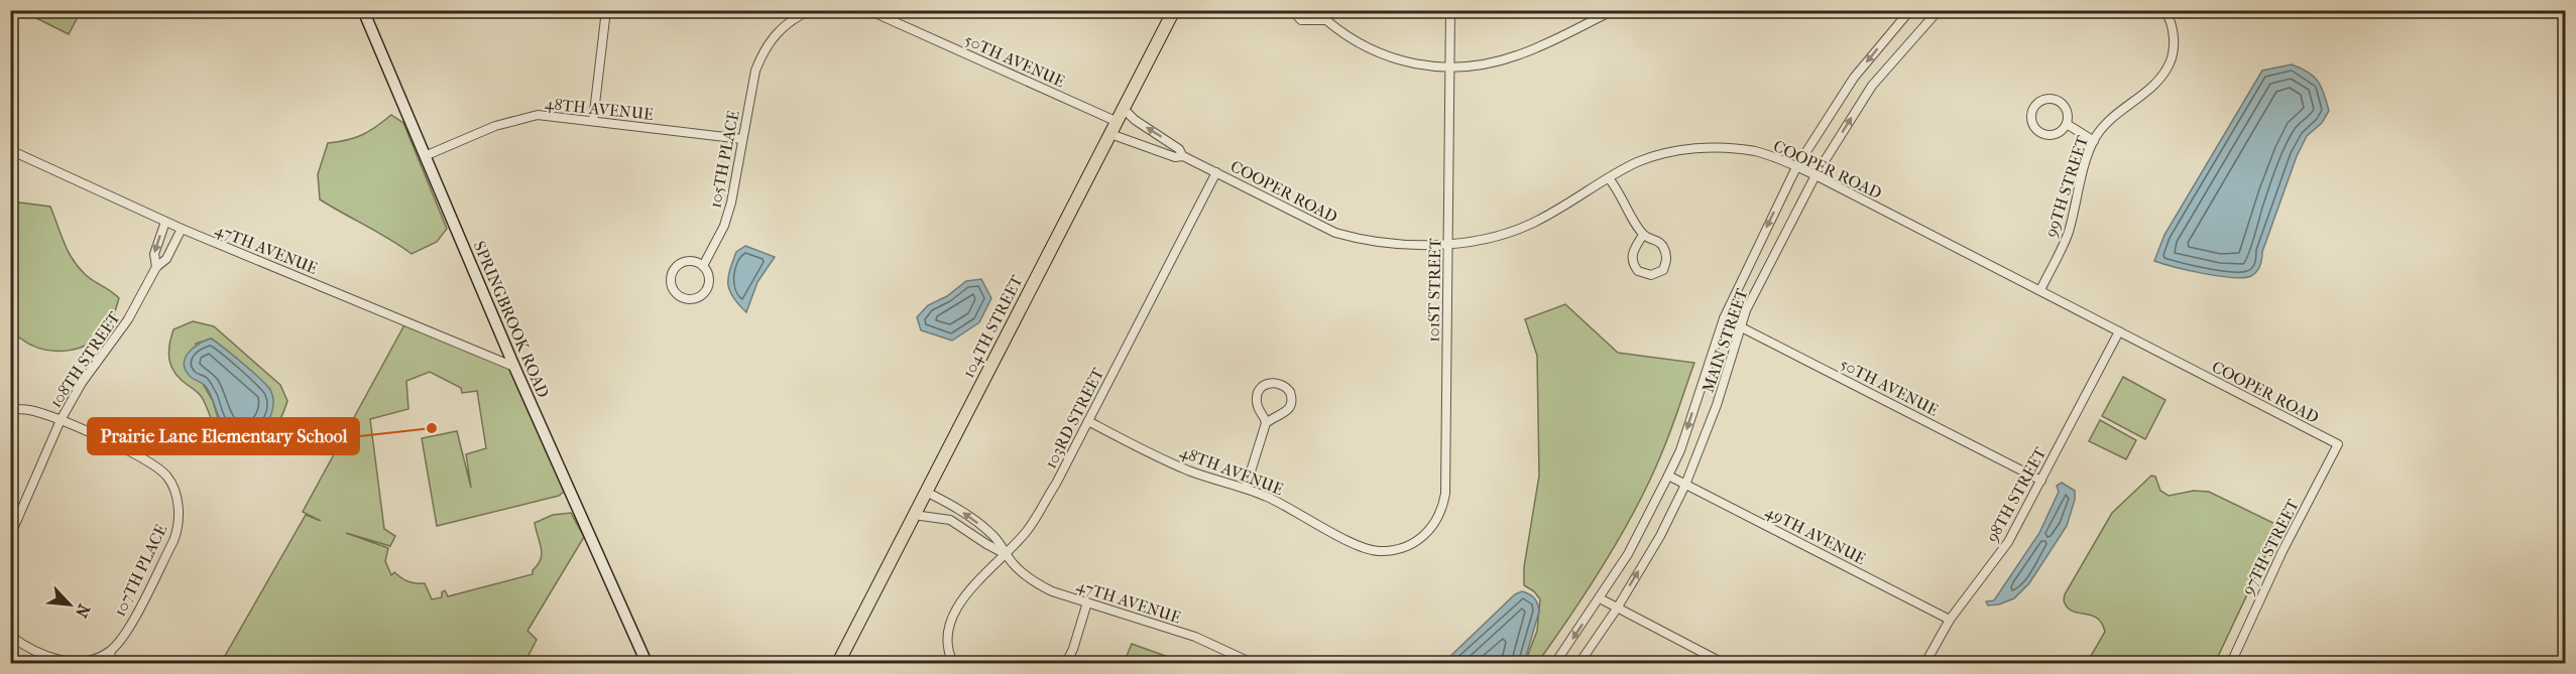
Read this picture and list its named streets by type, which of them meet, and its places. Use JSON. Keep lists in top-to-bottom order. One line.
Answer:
{"streets":{"main road":["104TH STREET"],"street":["50TH AVENUE","48TH AVENUE","105TH PLACE","COOPER ROAD","99TH STREET","47TH AVENUE","101ST STREET","SPRINGBROOK ROAD","MAIN STREET","108TH STREET","103RD STREET","98TH STREET","49TH AVENUE","97TH STREET","107TH PLACE"]},"crossings":[["50TH AVENUE","104TH STREET"],["50TH AVENUE","MAIN STREET"],["50TH AVENUE","98TH STREET"],["48TH AVENUE","105TH PLACE"],["48TH AVENUE","101ST STREET"],["48TH AVENUE","SPRINGBROOK ROAD"],["48TH AVENUE","103RD STREET"],["COOPER ROAD","99TH STREET"],["COOPER ROAD","101ST STREET"],["COOPER ROAD","104TH STREET"],["COOPER ROAD","MAIN STREET"],["COOPER ROAD","103RD STREET"],["COOPER ROAD","98TH STREET"],["COOPER ROAD","97TH STREET"],["47TH AVENUE","SPRINGBROOK ROAD"],["47TH AVENUE","108TH STREET"],["47TH AVENUE","103RD STREET"],["MAIN STREET","49TH AVENUE"],["108TH STREET","107TH PLACE"],["98TH STREET","49TH AVENUE"]],"places":["Prairie Lane Elementary School"],"north":"bottom right"}
